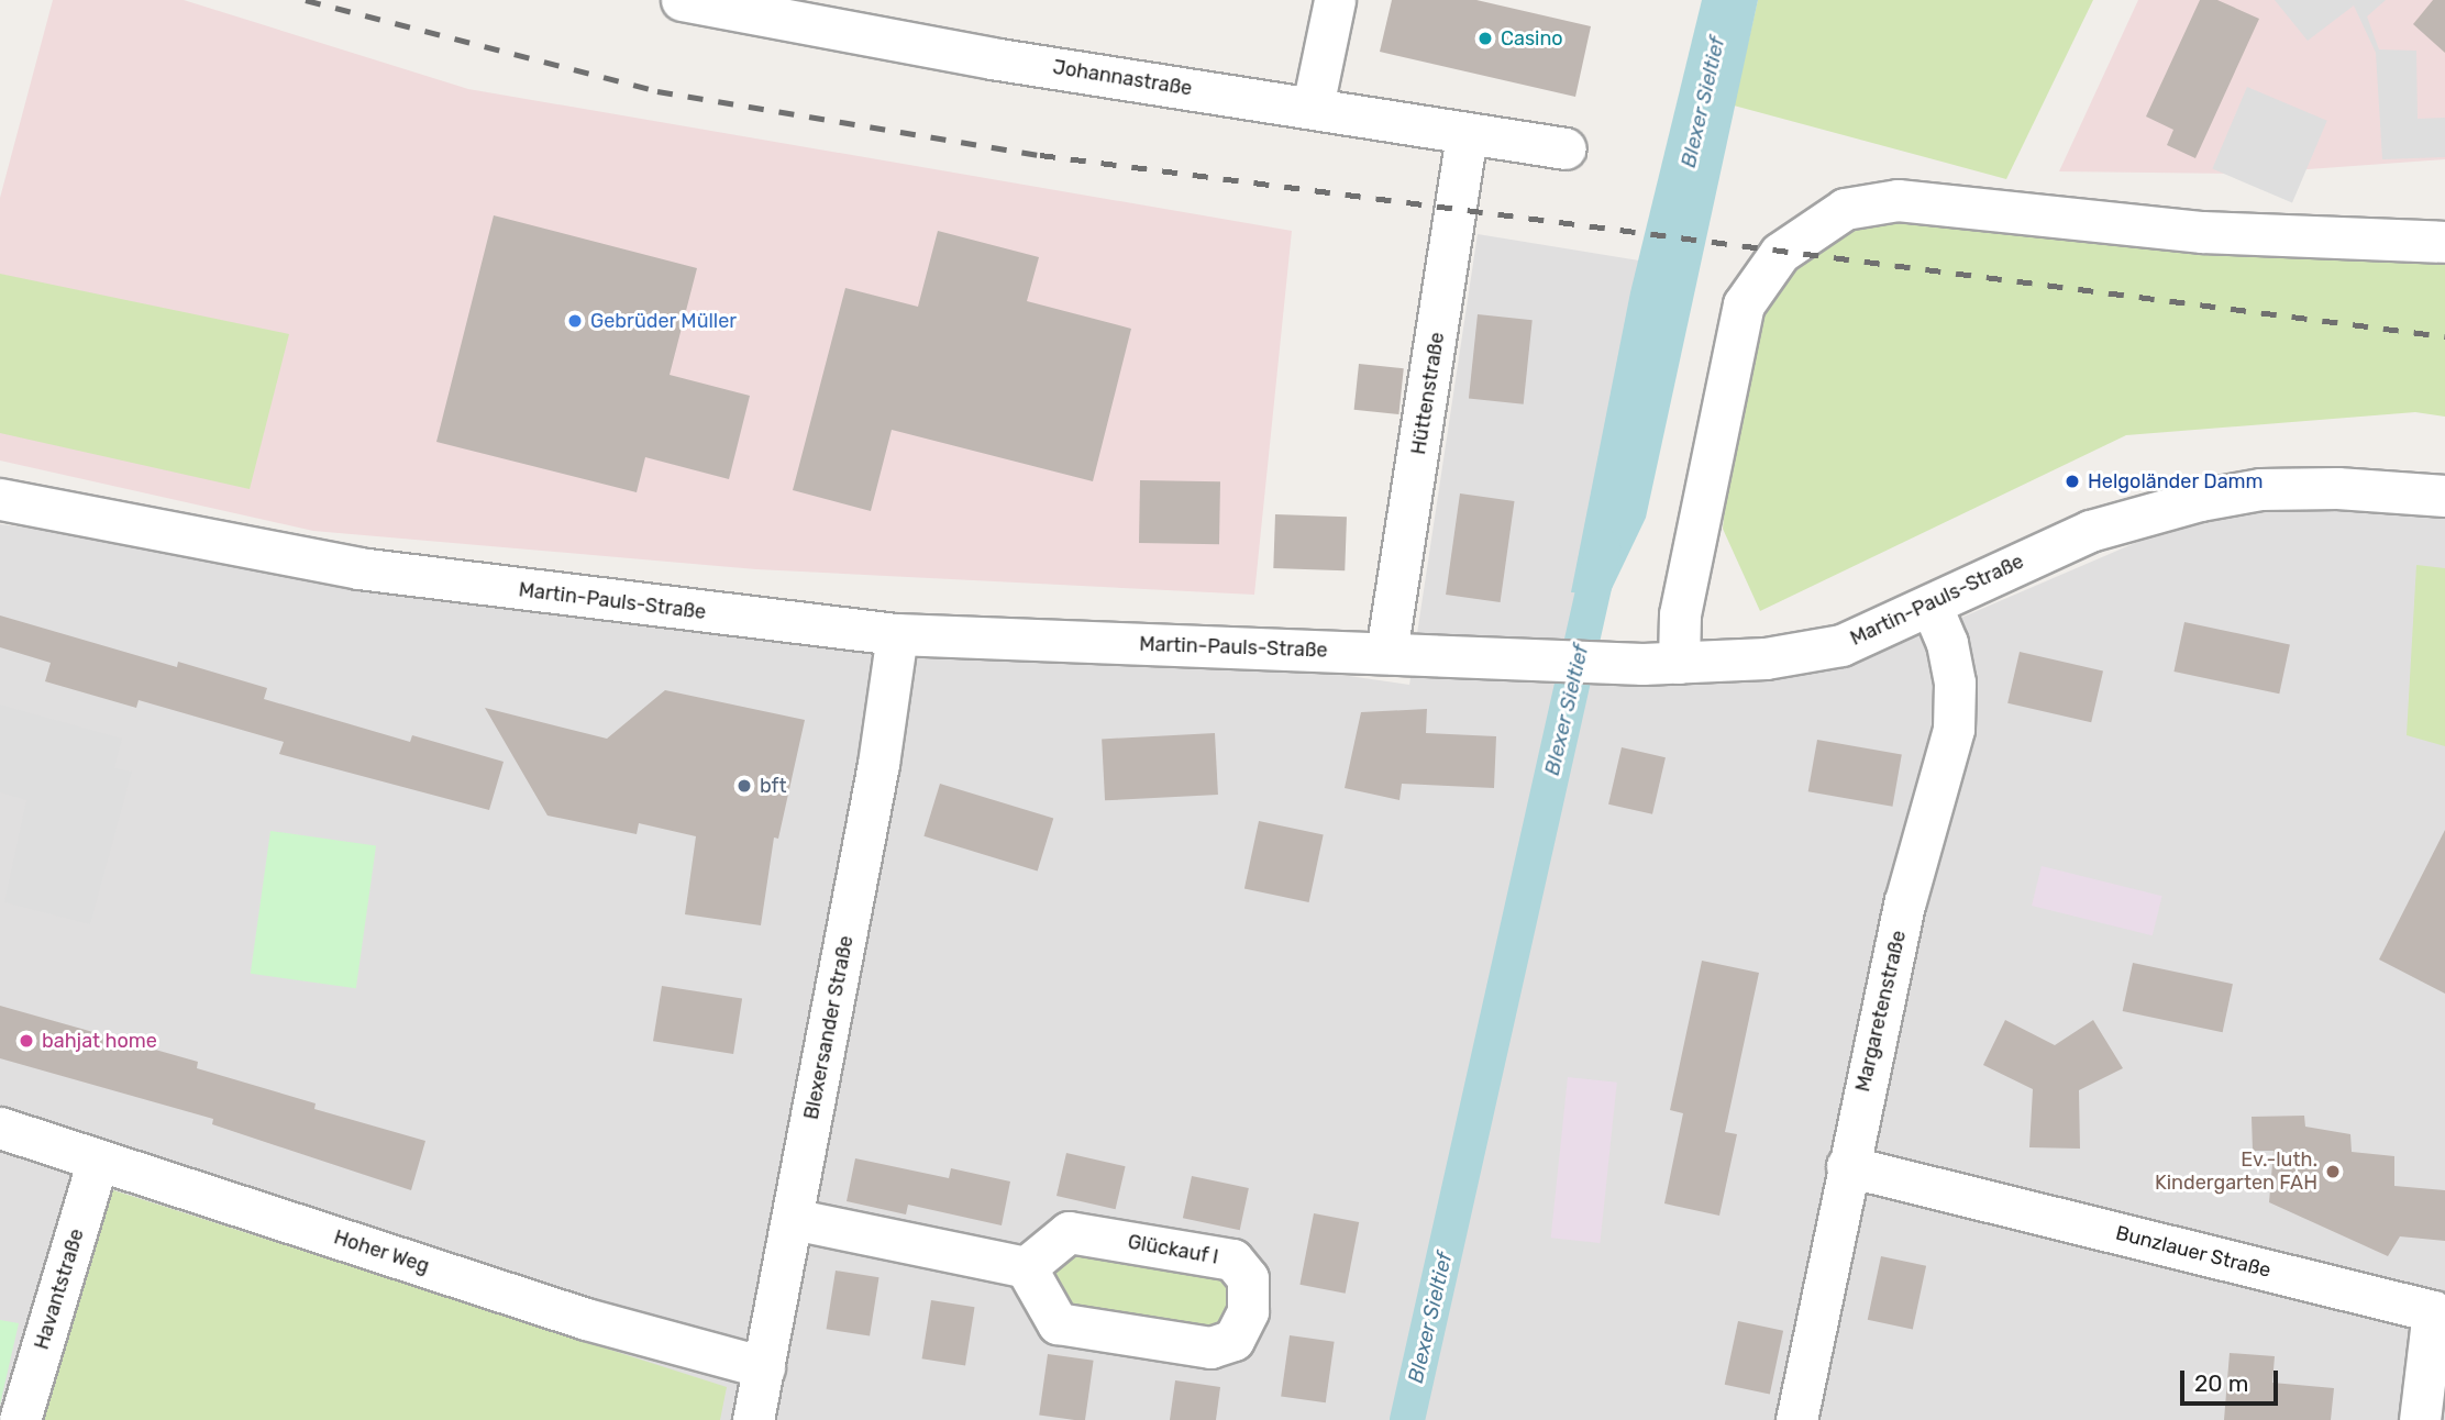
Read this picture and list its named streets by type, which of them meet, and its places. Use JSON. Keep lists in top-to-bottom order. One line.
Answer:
{"streets":{"street":["Johannastraße","Hüttenstraße","Martin-Pauls-Straße","Margaretenstraße","Blexersander Straße","Glückauf I","Hoher Weg","Bunzlauer Straße","Havantstraße"]},"crossings":[["Johannastraße","Hüttenstraße"],["Hüttenstraße","Martin-Pauls-Straße"],["Martin-Pauls-Straße","Margaretenstraße"],["Martin-Pauls-Straße","Blexersander Straße"],["Margaretenstraße","Bunzlauer Straße"],["Blexersander Straße","Hoher Weg"],["Hoher Weg","Havantstraße"]],"water":["Blexer Sieltief"],"places":["Casino","Gebrüder Müller","Helgoländer Damm","bft","bahjat home","Ev.-luth. Kindergarten FAH"],"scale_bar":"20 m"}
